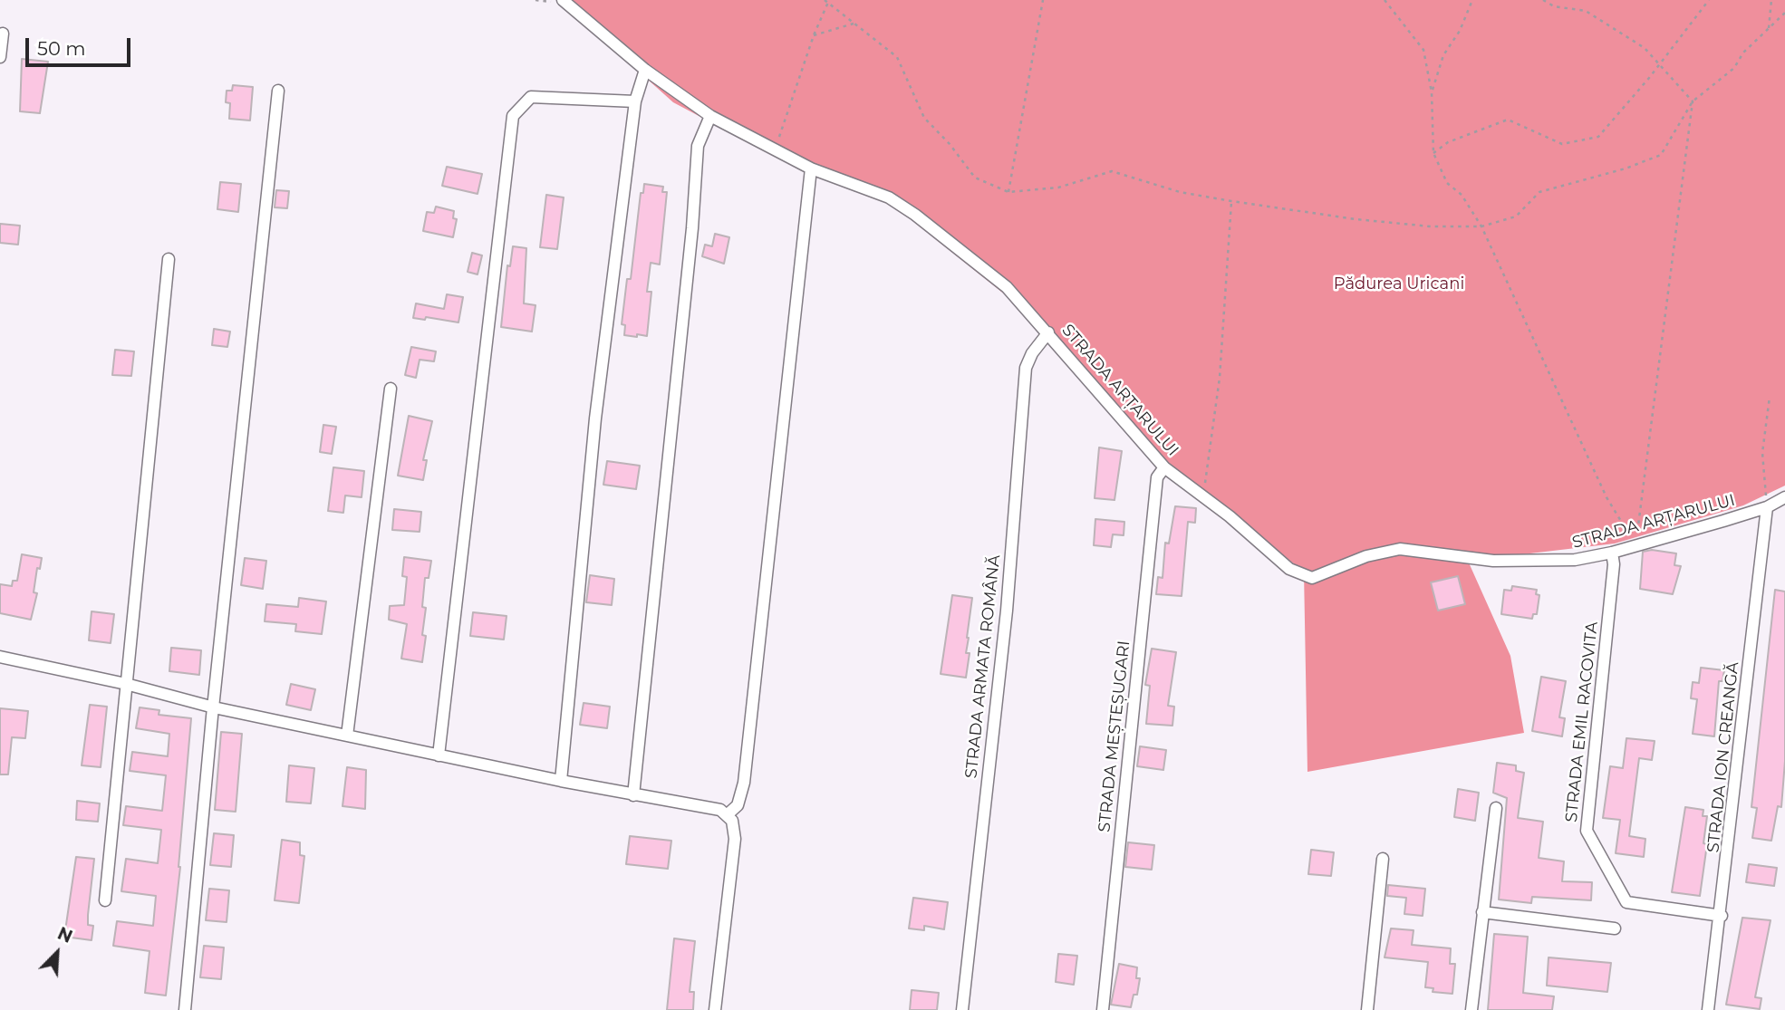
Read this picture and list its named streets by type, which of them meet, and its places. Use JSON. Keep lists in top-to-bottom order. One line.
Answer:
{"streets":{"street":["STRADA ARȚARULUI","STRADA ARMATA ROMÂNĂ","STRADA EMIL RACOVITA","STRADA MEȘTEȘUGARI","STRADA ION CREANGĂ"]},"crossings":[["STRADA ARȚARULUI","STRADA ARMATA ROMÂNĂ"],["STRADA ARȚARULUI","STRADA EMIL RACOVITA"],["STRADA ARȚARULUI","STRADA MEȘTEȘUGARI"],["STRADA ARȚARULUI","STRADA ION CREANGĂ"],["STRADA EMIL RACOVITA","STRADA ION CREANGĂ"]],"parks":["Pădurea Uricani"],"scale_bar":"50 m","north":"top right"}
